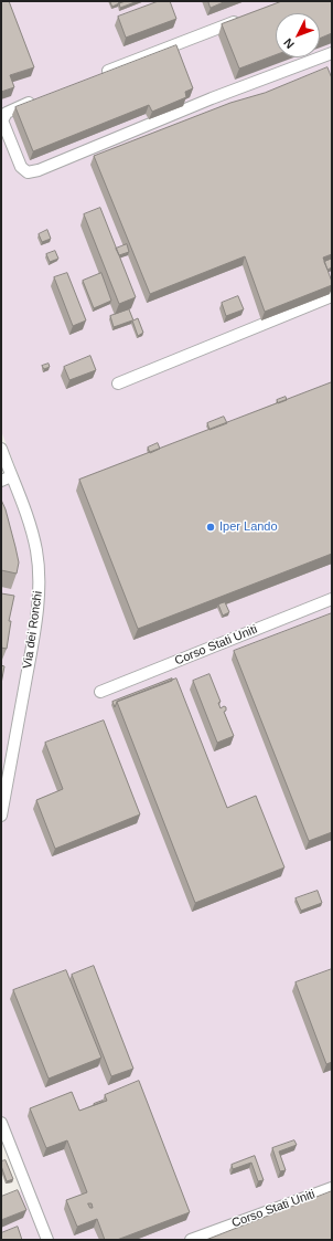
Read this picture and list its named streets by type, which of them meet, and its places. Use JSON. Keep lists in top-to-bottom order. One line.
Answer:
{"streets":{"street":["Via dei Ronchi","Corso Stati Uniti"]},"places":["Iper Lando"],"north":"bottom left"}
